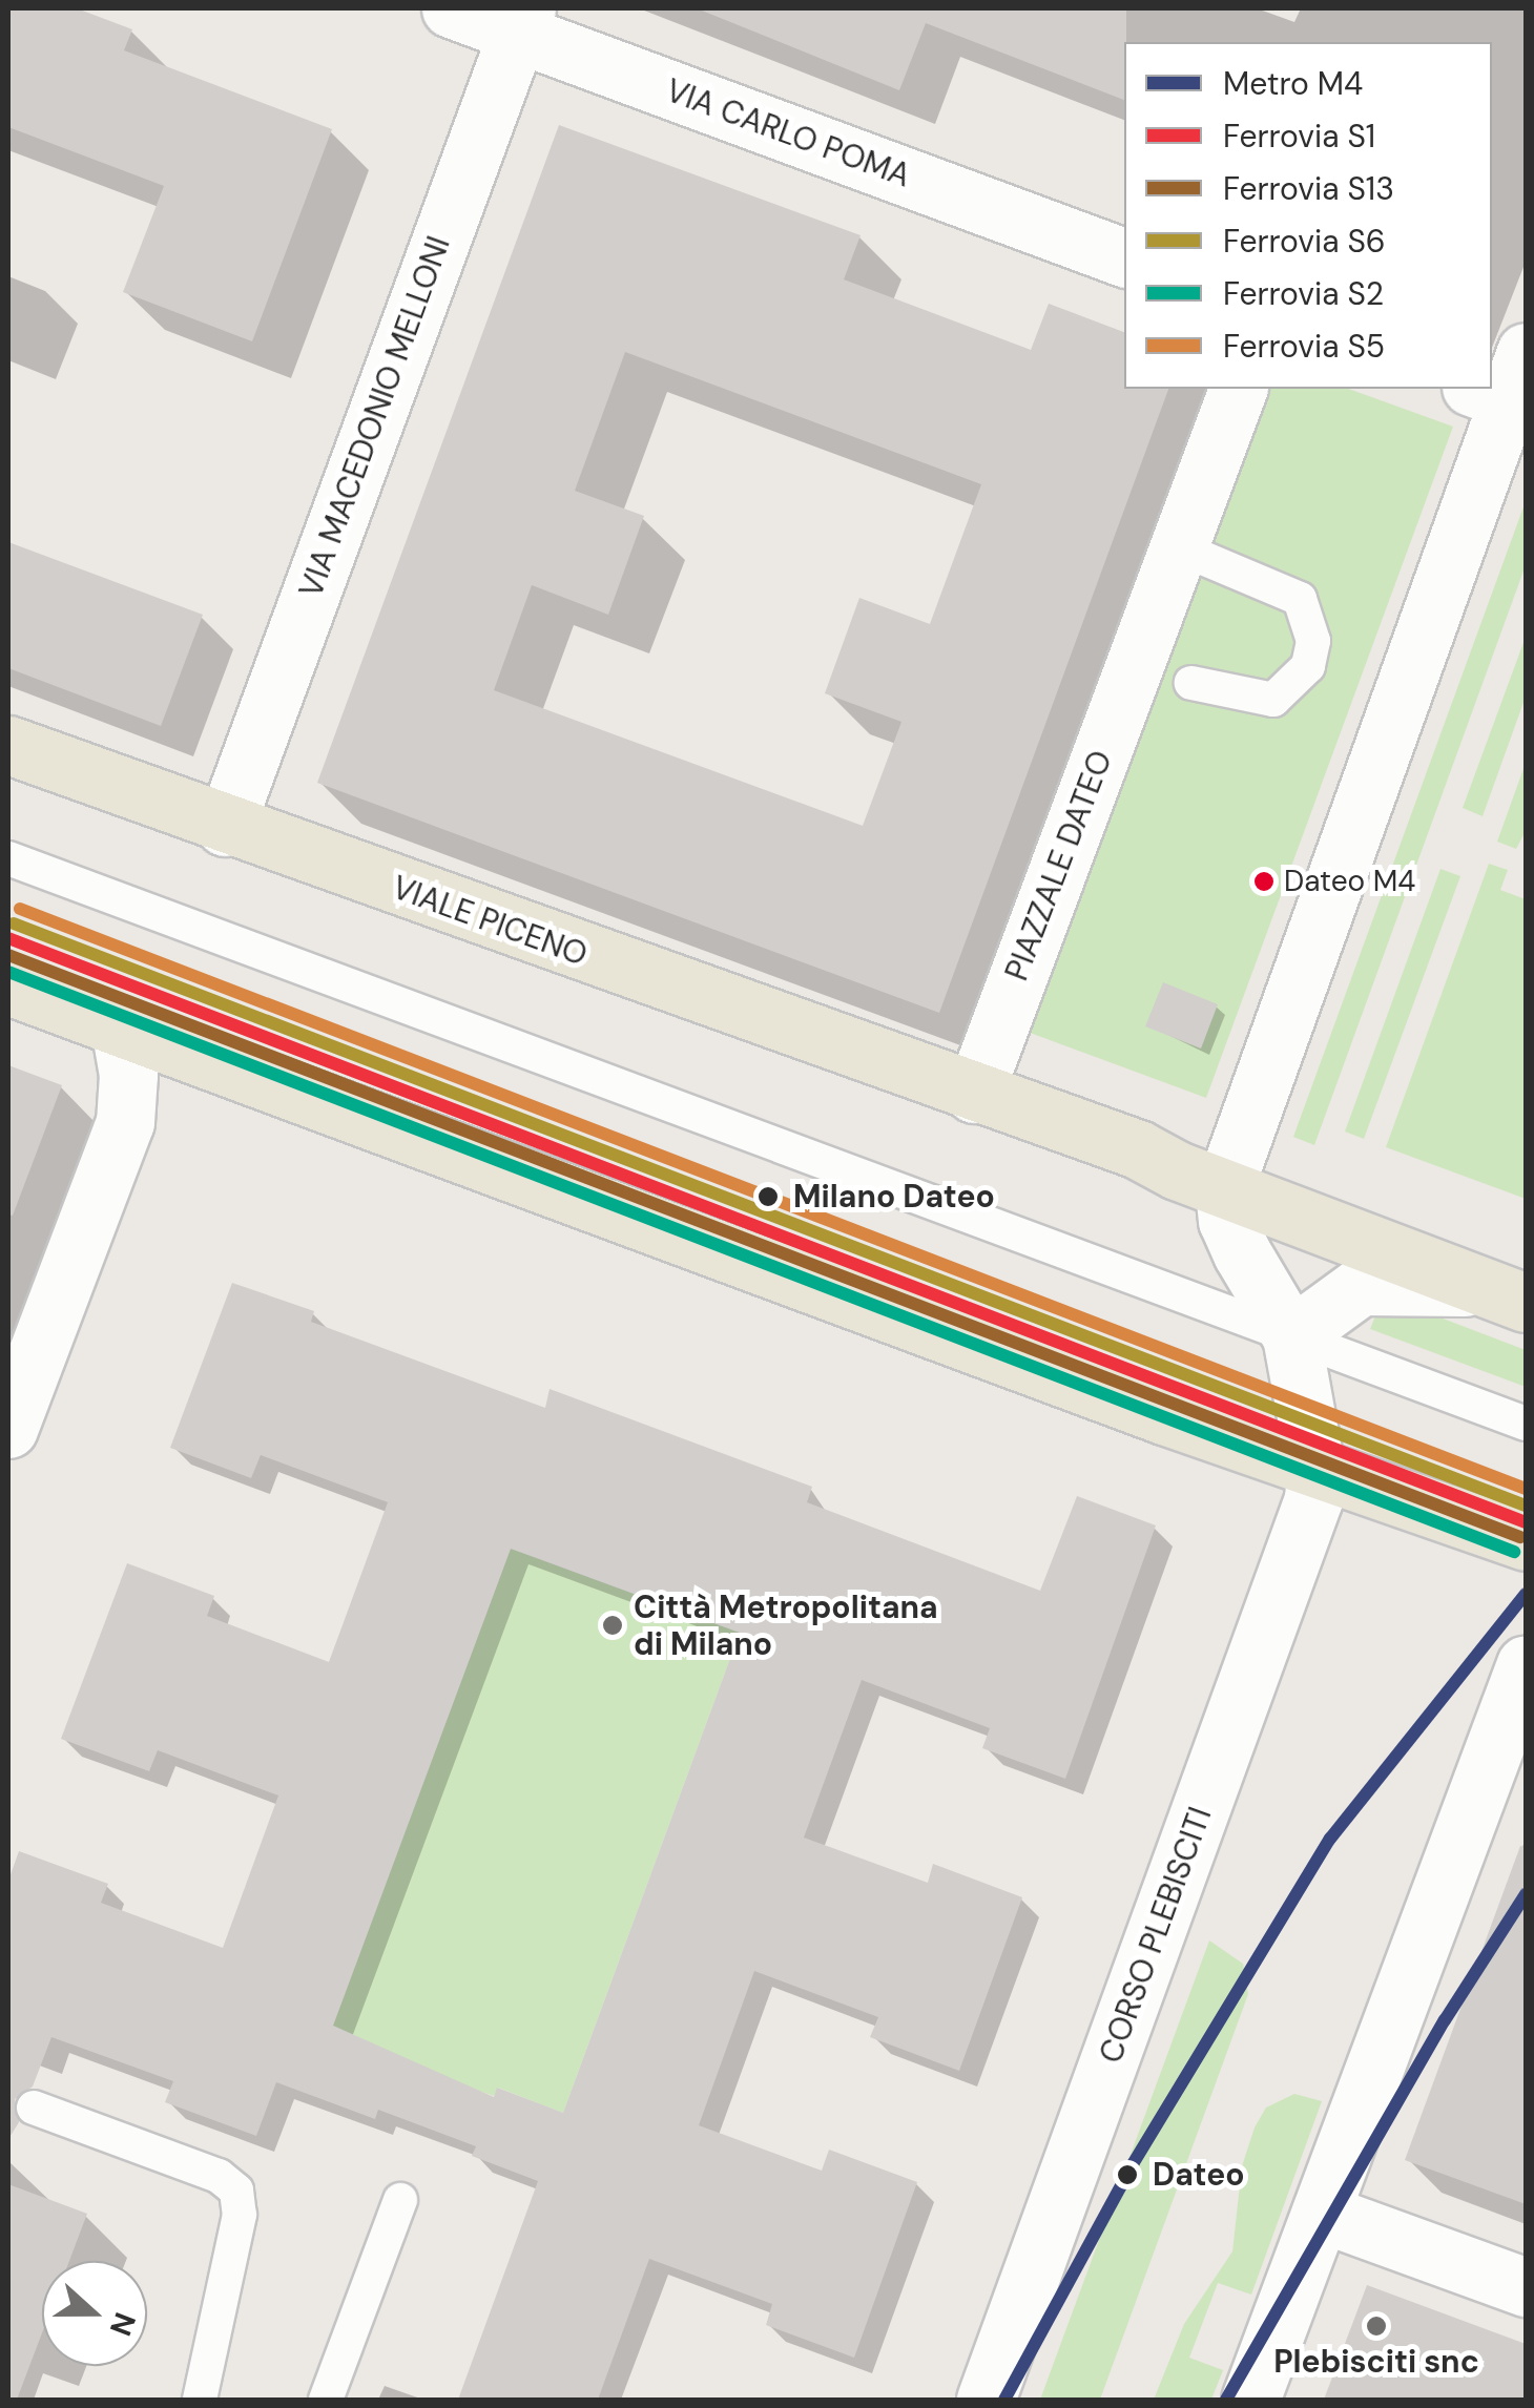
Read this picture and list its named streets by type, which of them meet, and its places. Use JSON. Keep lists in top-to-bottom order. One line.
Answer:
{"streets":{"main road":["VIALE PICENO"],"street":["VIA CARLO POMA","VIA MACEDONIO MELLONI","PIAZZALE DATEO","CORSO PLEBISCITI"]},"crossings":[["VIA CARLO POMA","VIA MACEDONIO MELLONI"],["VIA MACEDONIO MELLONI","VIALE PICENO"],["PIAZZALE DATEO","VIALE PICENO"]],"places":["Dateo M4","Milano Dateo","Città Metropolitana di Milano","Dateo","Plebisciti snc"],"lines":["rail line S5","rail line S6","rail line S1","rail line S13","rail line S2","metro line M4"],"legend":["Metro M4","Ferrovia S1","Ferrovia S13","Ferrovia S6","Ferrovia S2","Ferrovia S5"],"north":"right"}
